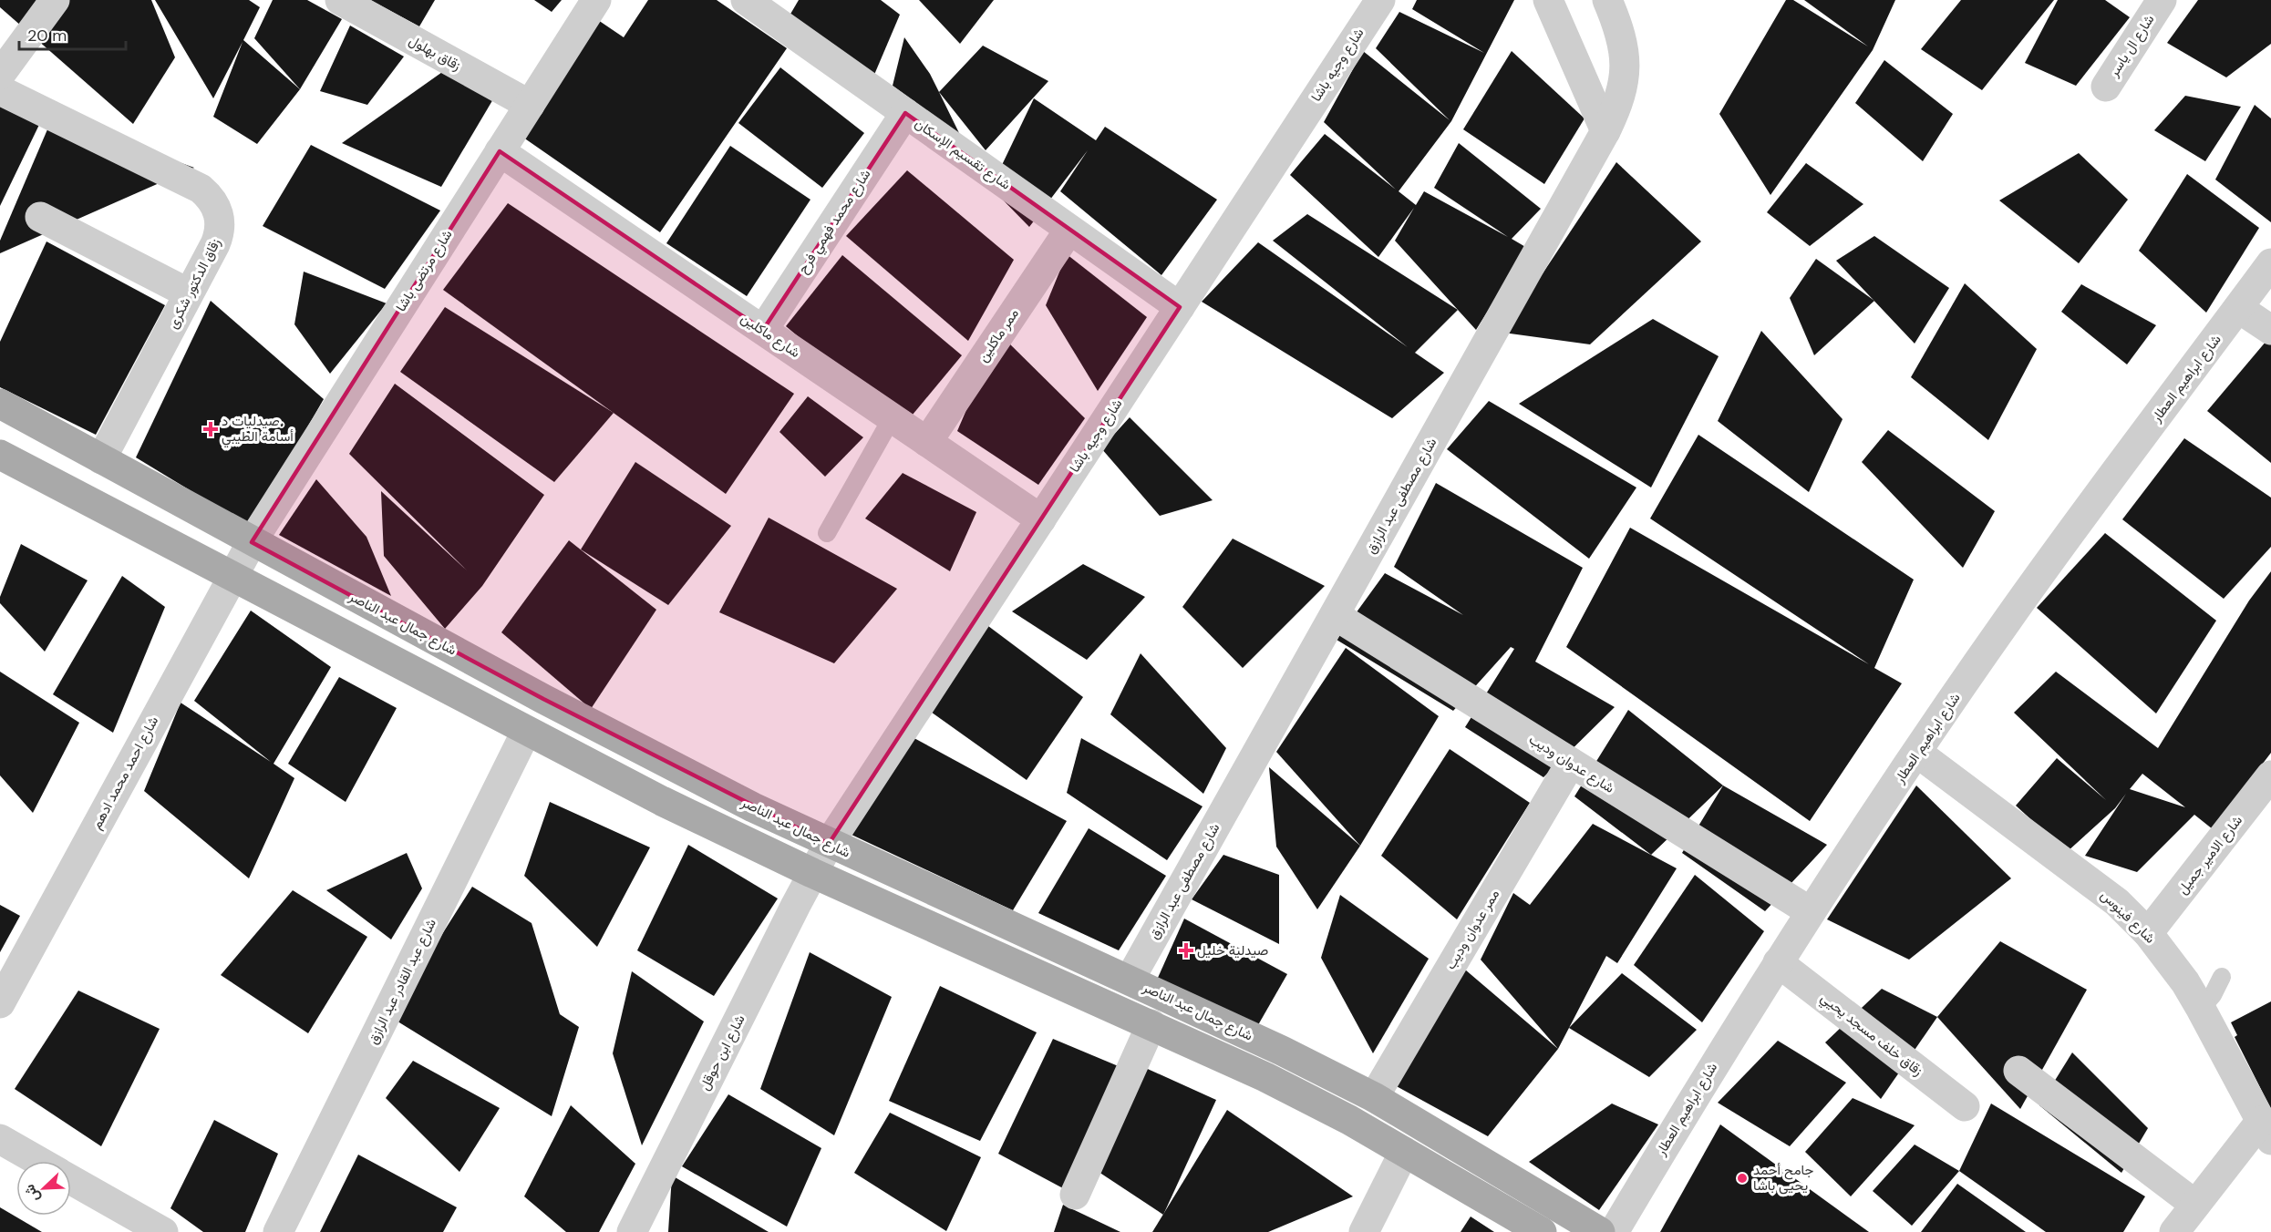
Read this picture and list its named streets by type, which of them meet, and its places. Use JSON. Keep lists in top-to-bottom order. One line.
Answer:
{"streets":{"main road":["شارع جمال عبد الناصر"],"street":["شارع ال ياسر","زقاق بهلول","شارع وجيه باشا","شارع تقسيم الإسكان","شارع محمد فهمي فرح","شارع مرتضى باشا","زقاق الدكتور شكرى","شارع ماكلين","ممر ماكلين","شارع ابراهيم العطار","شارع مصطفى عبد الرازق","شارع عدوان وديب","شارع احمد محمد ادهم","شارع الامير جميل","شارع فينوس","ممر عدوان وديب","شارع عبد القادر عبد الرازق","زقاق خلف مسجد يحيي","شارع ابن حوقل"]},"crossings":[["زقاق بهلول","شارع مرتضى باشا"],["شارع وجيه باشا","شارع تقسيم الإسكان"],["شارع وجيه باشا","شارع ماكلين"],["شارع وجيه باشا","شارع جمال عبد الناصر"],["شارع وجيه باشا","شارع ابن حوقل"],["شارع تقسيم الإسكان","شارع محمد فهمي فرح"],["شارع تقسيم الإسكان","ممر ماكلين"],["شارع محمد فهمي فرح","شارع ماكلين"],["شارع مرتضى باشا","شارع ماكلين"],["شارع مرتضى باشا","شارع جمال عبد الناصر"],["شارع مرتضى باشا","شارع احمد محمد ادهم"],["زقاق الدكتور شكرى","شارع جمال عبد الناصر"],["شارع ماكلين","ممر ماكلين"],["شارع ابراهيم العطار","شارع عدوان وديب"],["شارع ابراهيم العطار","شارع فينوس"],["شارع ابراهيم العطار","زقاق خلف مسجد يحيي"],["شارع مصطفى عبد الرازق","شارع جمال عبد الناصر"],["شارع مصطفى عبد الرازق","شارع عدوان وديب"],["شارع جمال عبد الناصر","شارع احمد محمد ادهم"],["شارع جمال عبد الناصر","ممر عدوان وديب"],["شارع عدوان وديب","ممر عدوان وديب"],["شارع الامير جميل","شارع فينوس"]],"places":{"health":["صيدليات د. أسامة الطيبي","صيدلية خليل"],"other":["جامح أحمد يحيى باشا"]},"scale_bar":"20 m","north":"bottom left"}
